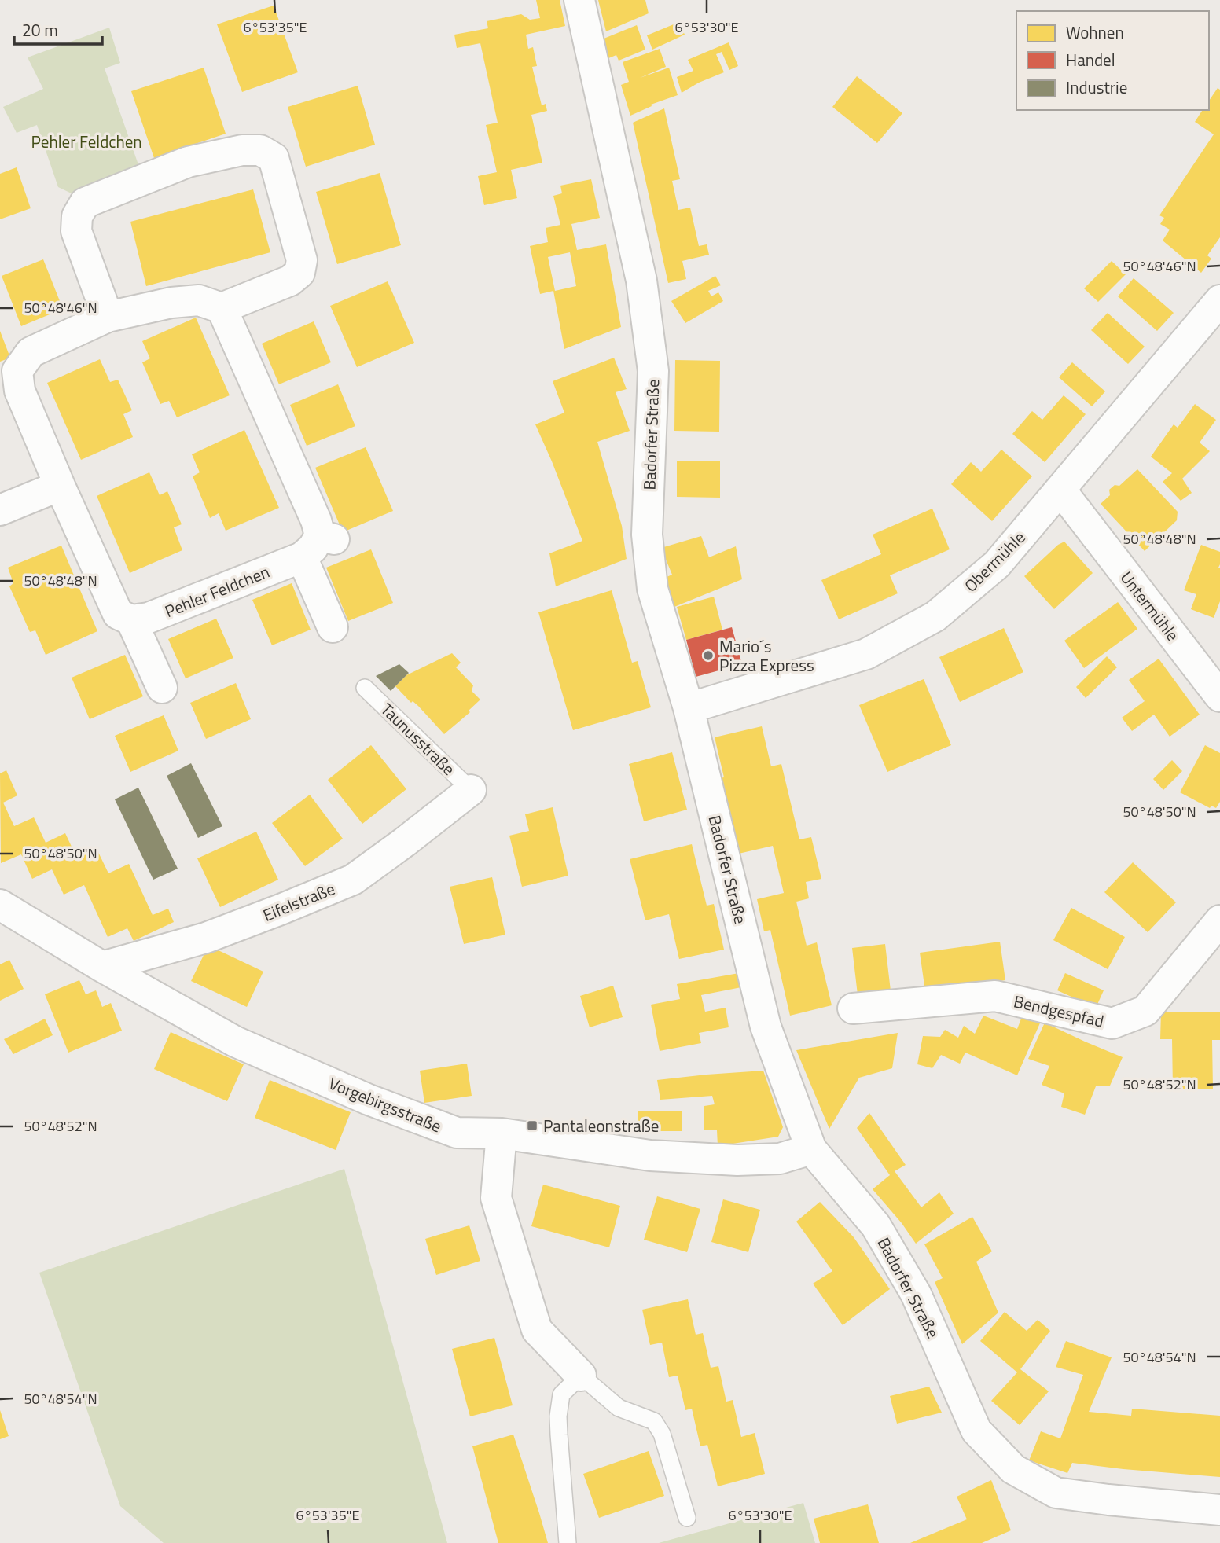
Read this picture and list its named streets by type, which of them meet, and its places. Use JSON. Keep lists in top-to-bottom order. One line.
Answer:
{"streets":{"street":["Badorfer Straße","Obermühle","Pehler Feldchen","Untermühle","Eifelstraße","Bendgespfad","Vorgebirgsstraße"],"lane":["Taunusstraße"]},"crossings":[["Badorfer Straße","Obermühle"],["Badorfer Straße","Vorgebirgsstraße"],["Obermühle","Untermühle"],["Taunusstraße","Eifelstraße"],["Eifelstraße","Vorgebirgsstraße"]],"parks":["Pehler Feldchen"],"places":{"other":["Mario´s Pizza Express"],"transit":["Pantaleonstraße"]},"legend":["Wohnen","Handel","Industrie"],"scale_bar":"20 m","coordinates":["6°53'35\"E","6°53'30\"E","50°48'46\"N","50°48'48\"N","50°48'50\"N","50°48'52\"N","50°48'54\"N"]}
